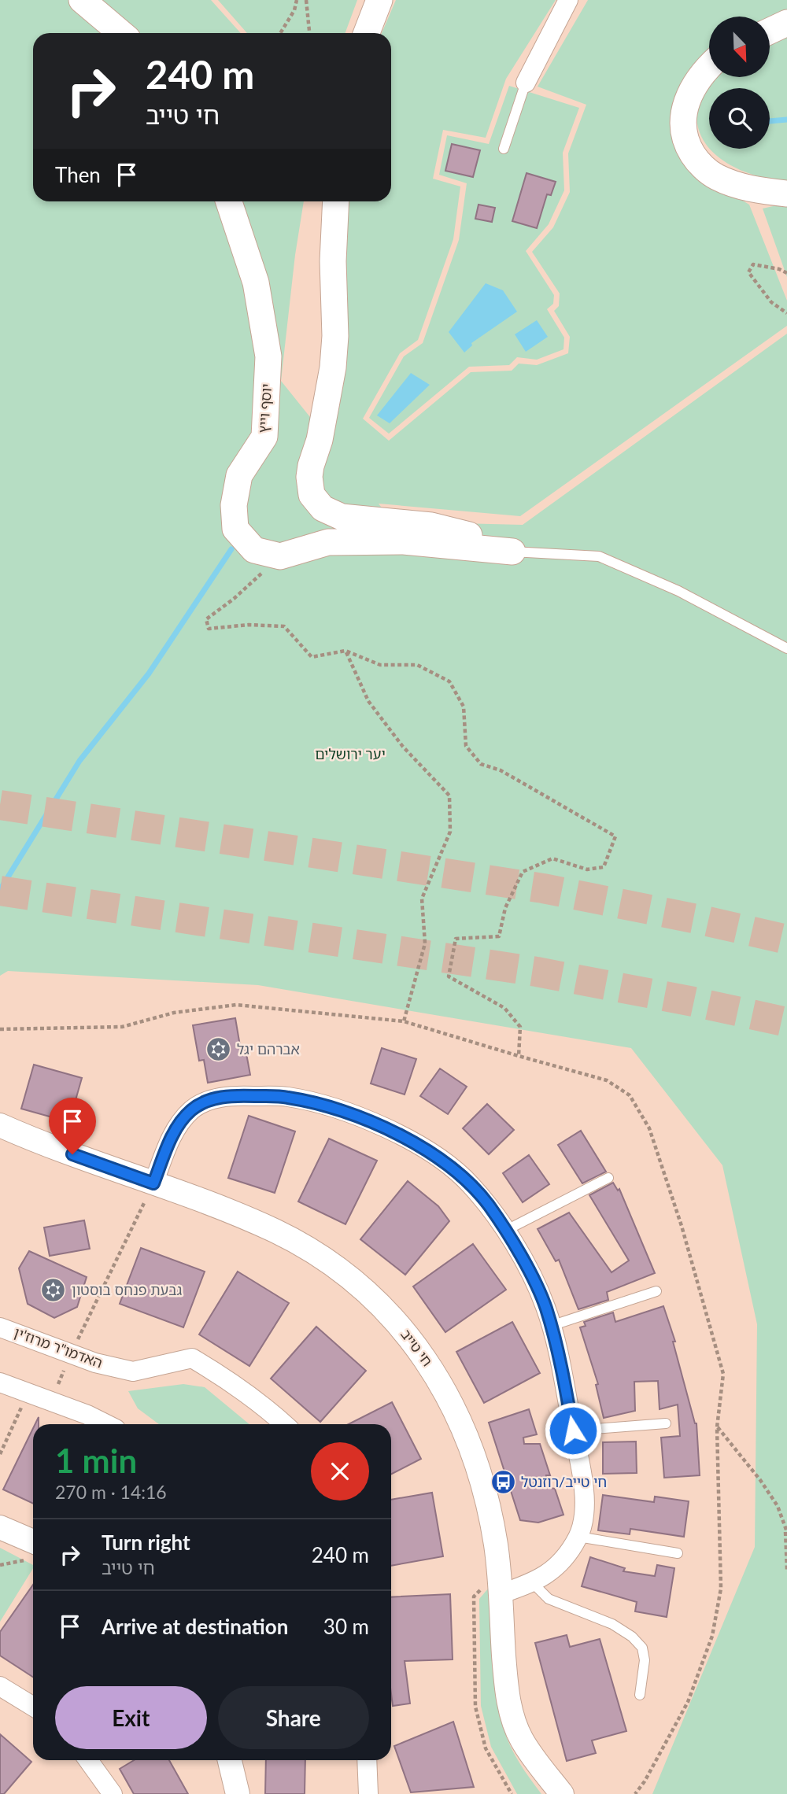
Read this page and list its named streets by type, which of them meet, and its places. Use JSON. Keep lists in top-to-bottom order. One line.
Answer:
{"streets":{"main road":["יוסף וייץ"],"street":["האדמו\"ר מרוז'ין","חי טייב"]},"parks":["יער ירושלים"],"places":{"synagogue":["אברהם יגל","גבעת פנחס בוסטון"],"bus stop":["חי טייב/רוזנטל"]},"north":"bottom right","page":{"turn":["240 m","חי טייב"],"then":"Then","heading":["1 min","270 m · 14:16"],"list":[{"name":"Turn right","note":"חי טייב","value":"240 m"},{"name":"Arrive at destination","value":"30 m"}],"buttons":["Exit","Share"]}}
